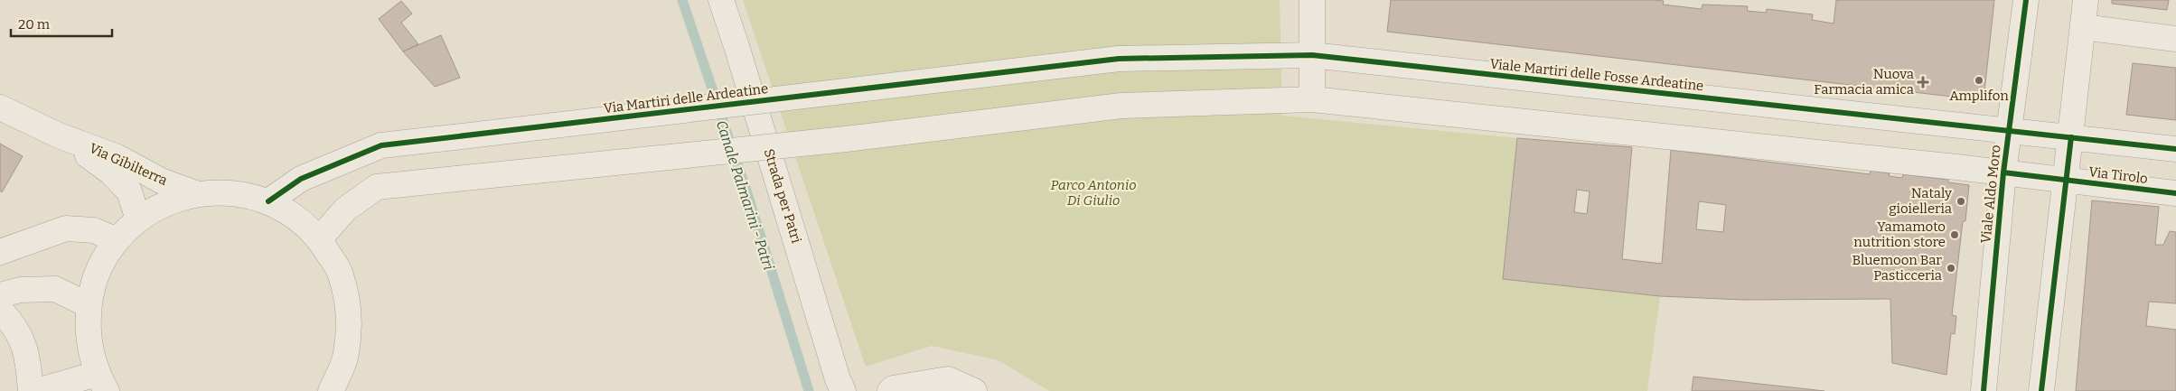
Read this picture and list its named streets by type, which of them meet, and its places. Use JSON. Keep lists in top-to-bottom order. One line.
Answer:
{"streets":{"street":["Viale Martiri delle Fosse Ardeatine","Via Martiri delle Ardeatine","Via Gibilterra","Via Tirolo","Viale Aldo Moro","Strada per Patri"]},"crossings":[["Viale Martiri delle Fosse Ardeatine","Via Martiri delle Ardeatine"],["Viale Martiri delle Fosse Ardeatine","Viale Aldo Moro"],["Via Tirolo","Viale Aldo Moro"]],"water":["Canale Palmarini - Patri"],"parks":["Parco Antonio Di Giulio"],"places":{"other":["Amplifon","Nataly gioielleria","Yamamoto nutrition store","Bluemoon Bar Pasticceria"],"health":["Nuova Farmacia amica"]},"scale_bar":"20 m"}
